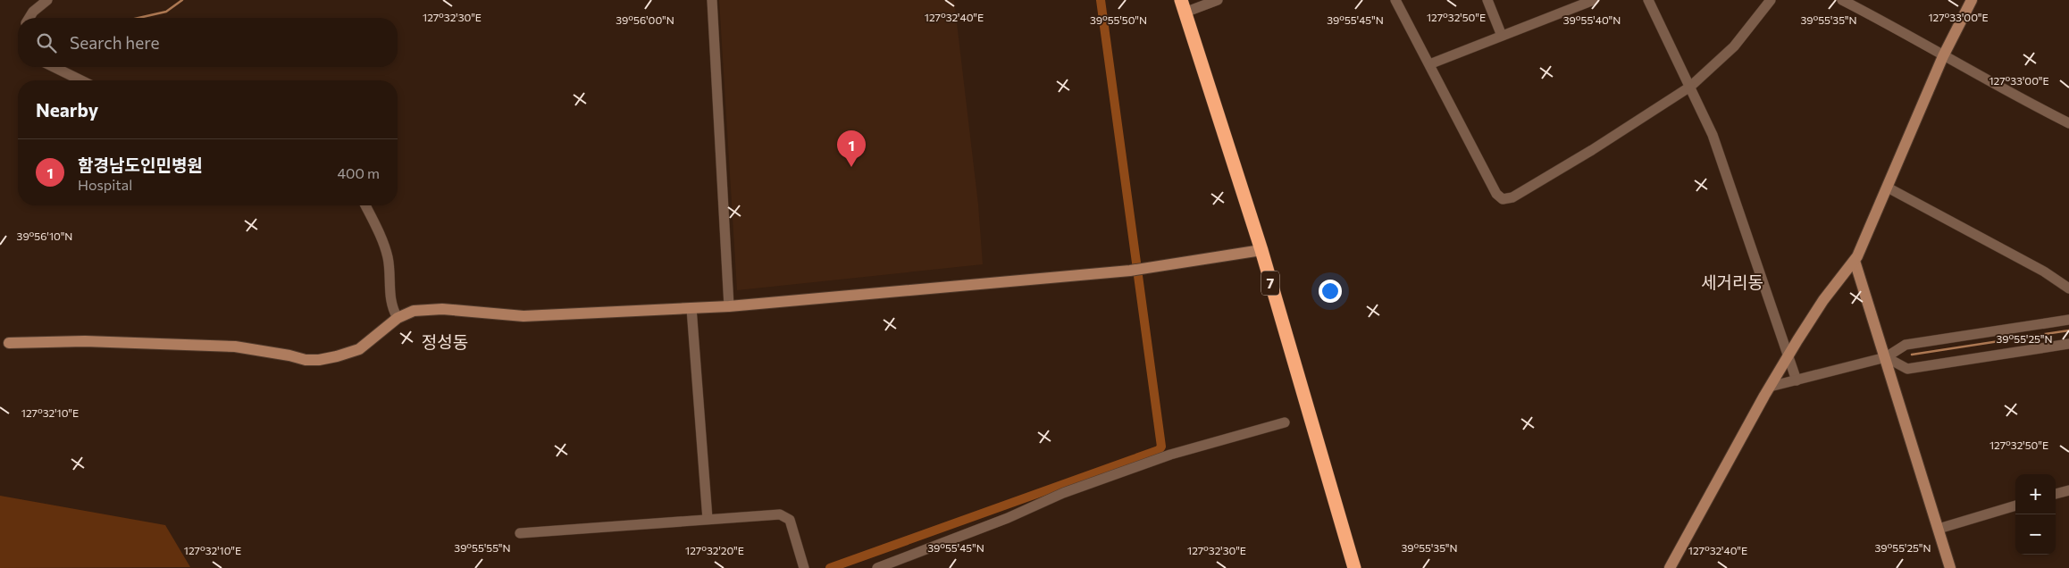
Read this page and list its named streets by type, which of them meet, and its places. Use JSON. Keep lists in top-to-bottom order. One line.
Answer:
{"streets":{"highway":["7"]},"districts":["세거리동","정성동"],"page":{"search":"Search here","heading":"Nearby","pins":"1","list":[{"mark":"1","name":"함경남도인민병원","note":"Hospital","value":"400 m"}],"map_buttons":["+","−"]},"coordinates":["127°32'40\"E","127°32'50\"E","127°32'30\"E","127°33'00\"E","39°55'50\"N","39°55'45\"N","39°56'00\"N","39°55'40\"N","39°55'35\"N","39°56'10\"N","39°55'25\"N","127°32'10\"E","39°55'55\"N","127°32'20\"E"]}
